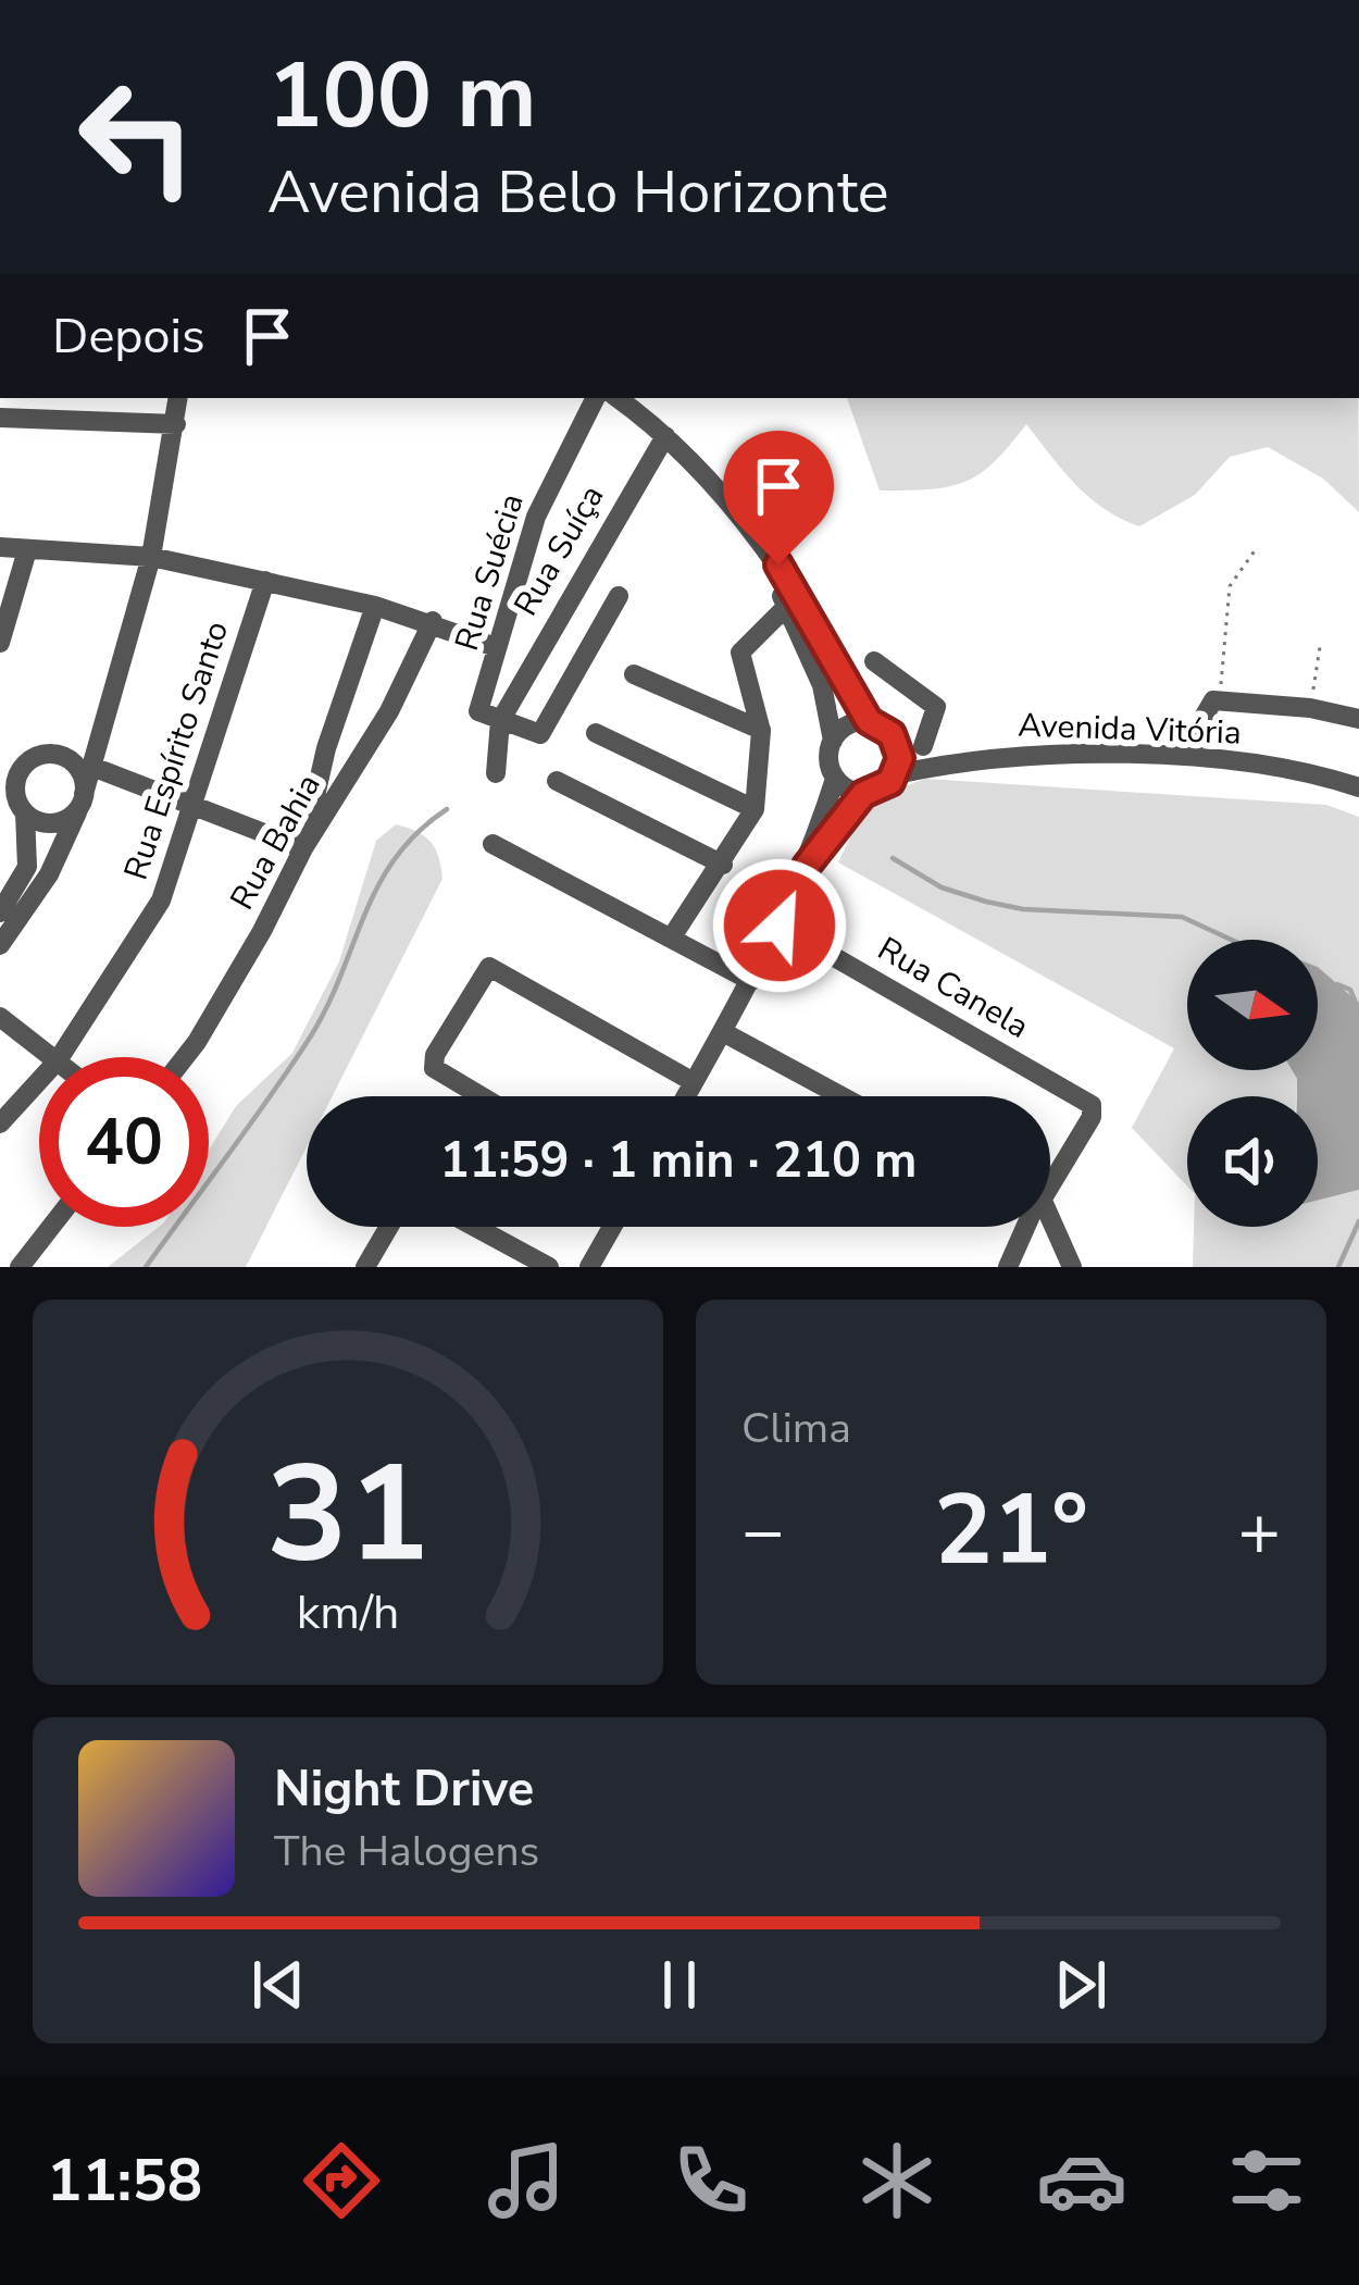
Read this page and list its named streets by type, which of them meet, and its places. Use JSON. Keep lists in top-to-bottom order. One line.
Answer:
{"streets":{"street":["Rua Suíça","Rua Suécia","Avenida Vitória","Rua Espírito Santo","Rua Bahia","Rua Canela"]},"crossings":[["Rua Suíça","Rua Suécia"]],"north":"right","page":{"turn":["100 m","Avenida Belo Horizonte"],"then":"Depois","limit":"40","trip":"11:59 · 1 min · 210 m","tile":"Clima","heat":["−","21°","+"],"song":["Night Drive","The Halogens"],"tabs":"11:58","gauge":["31","km/h"]}}
